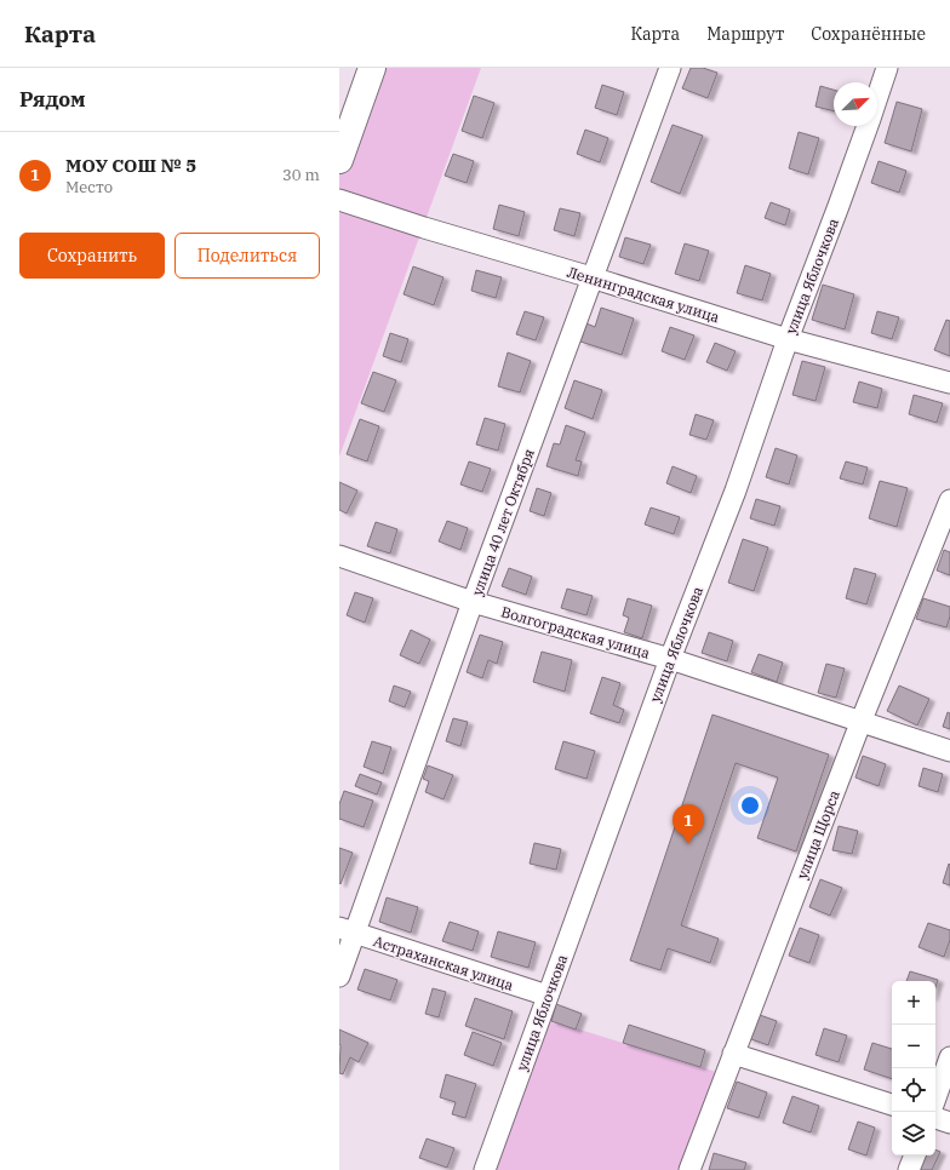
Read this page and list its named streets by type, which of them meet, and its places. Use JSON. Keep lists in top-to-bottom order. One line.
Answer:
{"streets":{"street":["улица Яблочкова","Ленинградская улица","улица 40 лет Октября","Волгоградская улица","улица Щорса","Астраханская улица"]},"crossings":[["улица Яблочкова","Ленинградская улица"],["улица Яблочкова","Волгоградская улица"],["улица Яблочкова","Астраханская улица"],["Ленинградская улица","улица 40 лет Октября"],["улица 40 лет Октября","Волгоградская улица"],["улица 40 лет Октября","Астраханская улица"],["Волгоградская улица","улица Щорса"]],"north":"top right","page":{"header":"Карта","nav":["Карта","Маршрут","Сохранённые"],"heading":"Рядом","list":[{"mark":"1","name":"МОУ СОШ № 5","note":"Место","value":"30 m"}],"buttons":["Сохранить","Поделиться"],"pins":"1","map_buttons":["+","−"]}}
